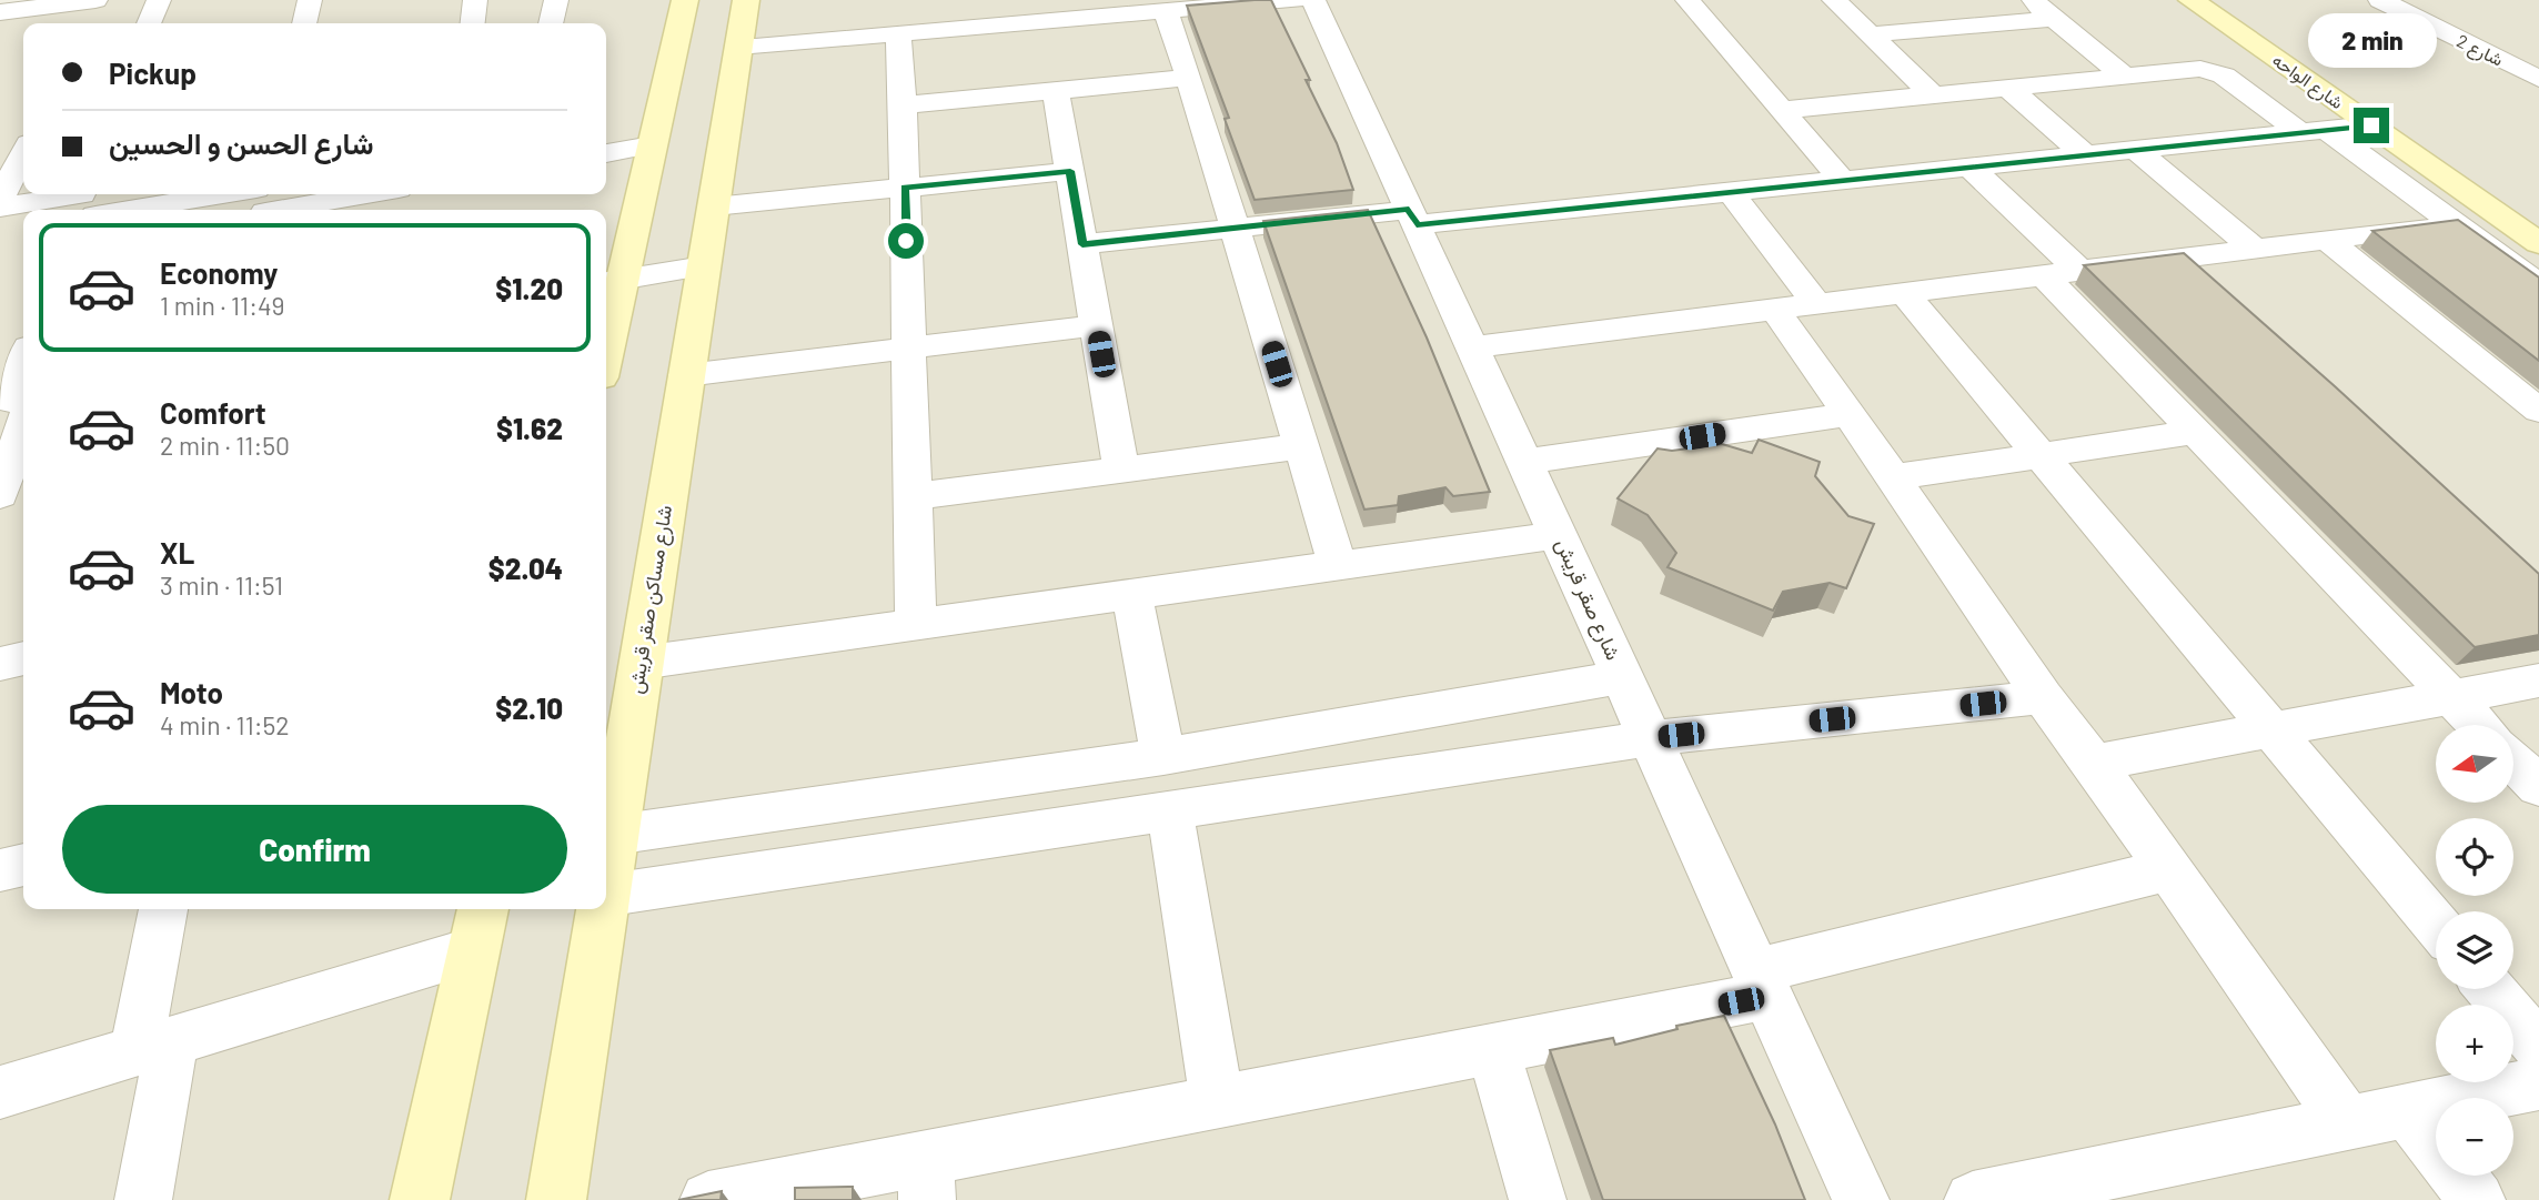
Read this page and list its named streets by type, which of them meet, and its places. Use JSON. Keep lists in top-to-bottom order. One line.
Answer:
{"streets":{"street":["شارع 2","شارع الواحه","شارع مساكن صقر قريش","شارع صقر قريش"]},"north":"left","page":{"bubble":"2 min","banner":["Pickup","شارع الحسن و الحسين"],"list":[{"name":"Economy","note":"1 min · 11:49","value":"$1.20"},{"name":"Comfort","note":"2 min · 11:50","value":"$1.62"},{"name":"XL","note":"3 min · 11:51","value":"$2.04"},{"name":"Moto","note":"4 min · 11:52","value":"$2.10"}],"map_buttons":["+","−"],"buttons":"Confirm"}}
